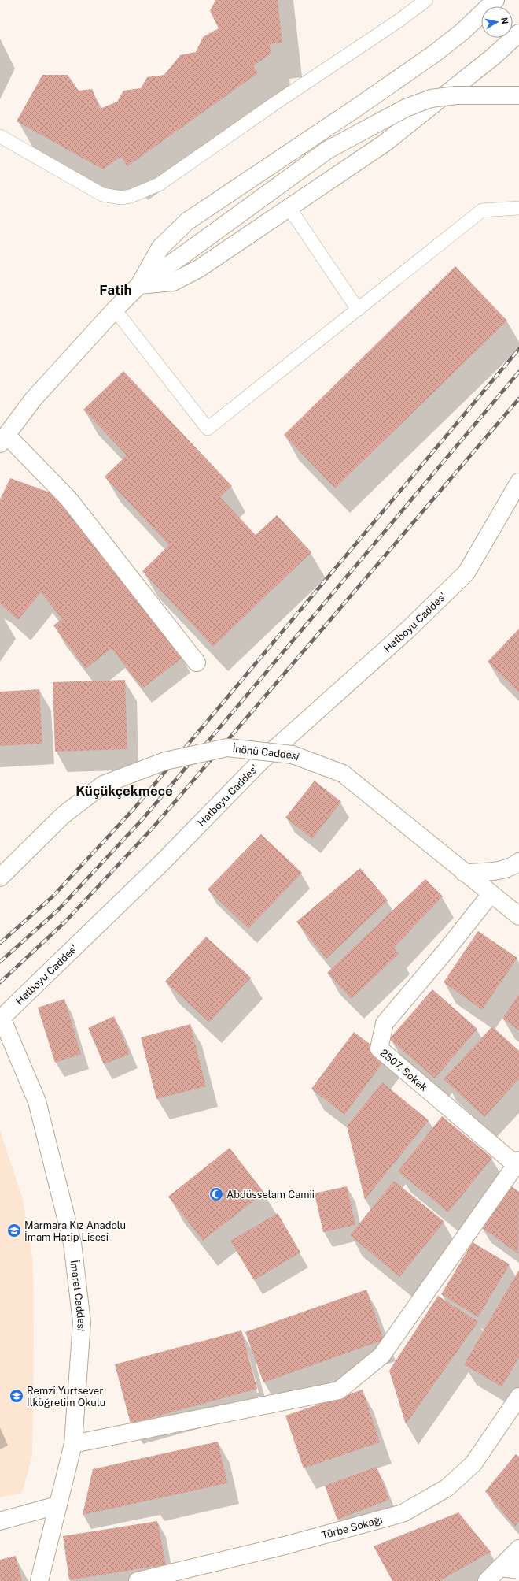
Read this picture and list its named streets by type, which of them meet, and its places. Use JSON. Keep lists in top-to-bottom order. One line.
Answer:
{"streets":{"street":["Hatboyu Caddes'","İnönü Caddesi","2507. Sokak","İmaret Caddesi","Türbe Sokağı"]},"crossings":[["Hatboyu Caddes'","İmaret Caddesi"],["İnönü Caddesi","2507. Sokak"]],"districts":["Fatih","Küçükçekmece"],"places":{"mosque":["Abdüsselam Camii"],"school or university":["Marmara Kız Anadolu İmam Hatip Lisesi","Remzi Yurtsever İlköğretim Okulu"]},"north":"right"}
